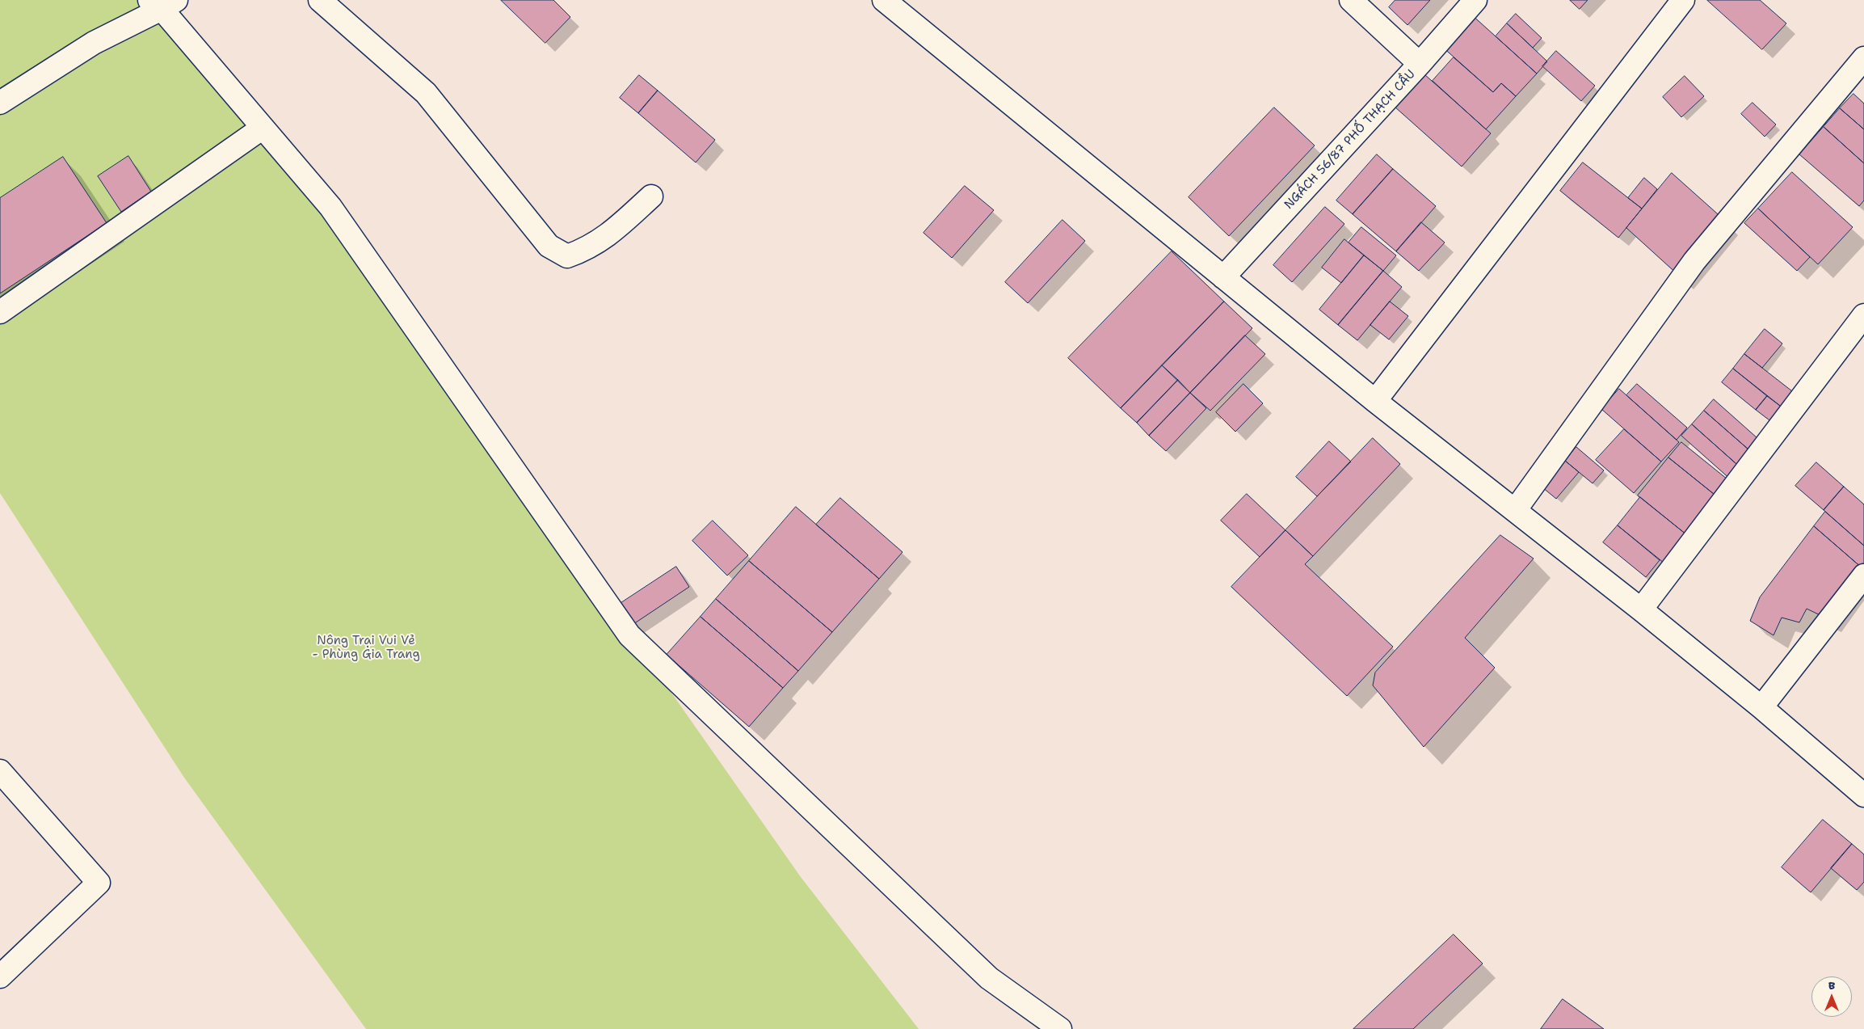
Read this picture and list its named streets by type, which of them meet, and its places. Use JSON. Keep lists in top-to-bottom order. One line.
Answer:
{"streets":{"street":["NGÁCH 56/87 PHỐ THẠCH CẦU"]},"parks":["Nông Trại Vui Vẻ - Phùng Gia Trang"],"north":"top"}
